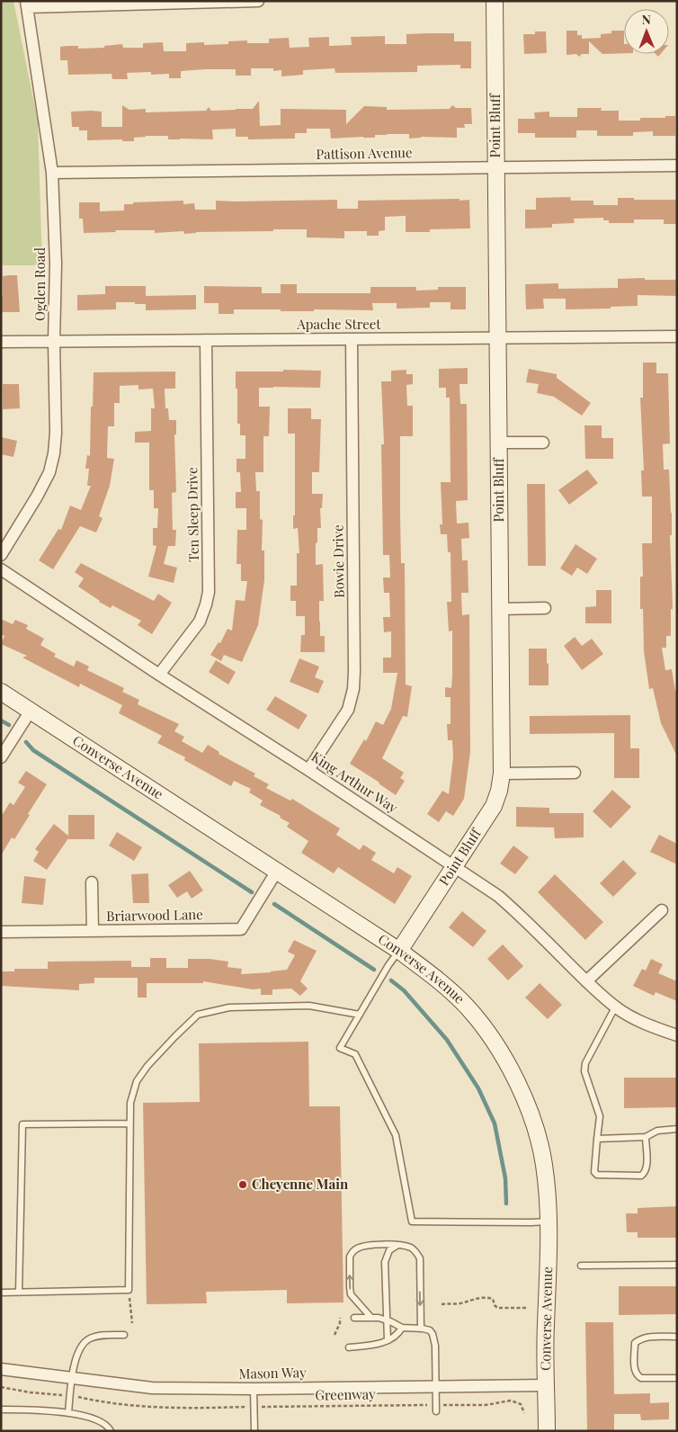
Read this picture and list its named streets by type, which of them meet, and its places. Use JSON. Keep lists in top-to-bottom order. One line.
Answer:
{"streets":{"main road":["Point Bluff","Converse Avenue"],"street":["Pattison Avenue","Ogden Road","Apache Street","Ten Sleep Drive","Bowie Drive","King Arthur Way","Briarwood Lane","Mason Way"],"path":["Greenway"]},"crossings":[["Point Bluff","Pattison Avenue"],["Point Bluff","Apache Street"],["Point Bluff","Converse Avenue"],["Point Bluff","King Arthur Way"],["Pattison Avenue","Ogden Road"],["Ogden Road","Apache Street"],["Apache Street","Ten Sleep Drive"],["Apache Street","Bowie Drive"],["Ten Sleep Drive","King Arthur Way"],["Bowie Drive","King Arthur Way"],["Converse Avenue","Briarwood Lane"],["Converse Avenue","Mason Way"]],"places":["Cheyenne Main"],"north":"top"}
